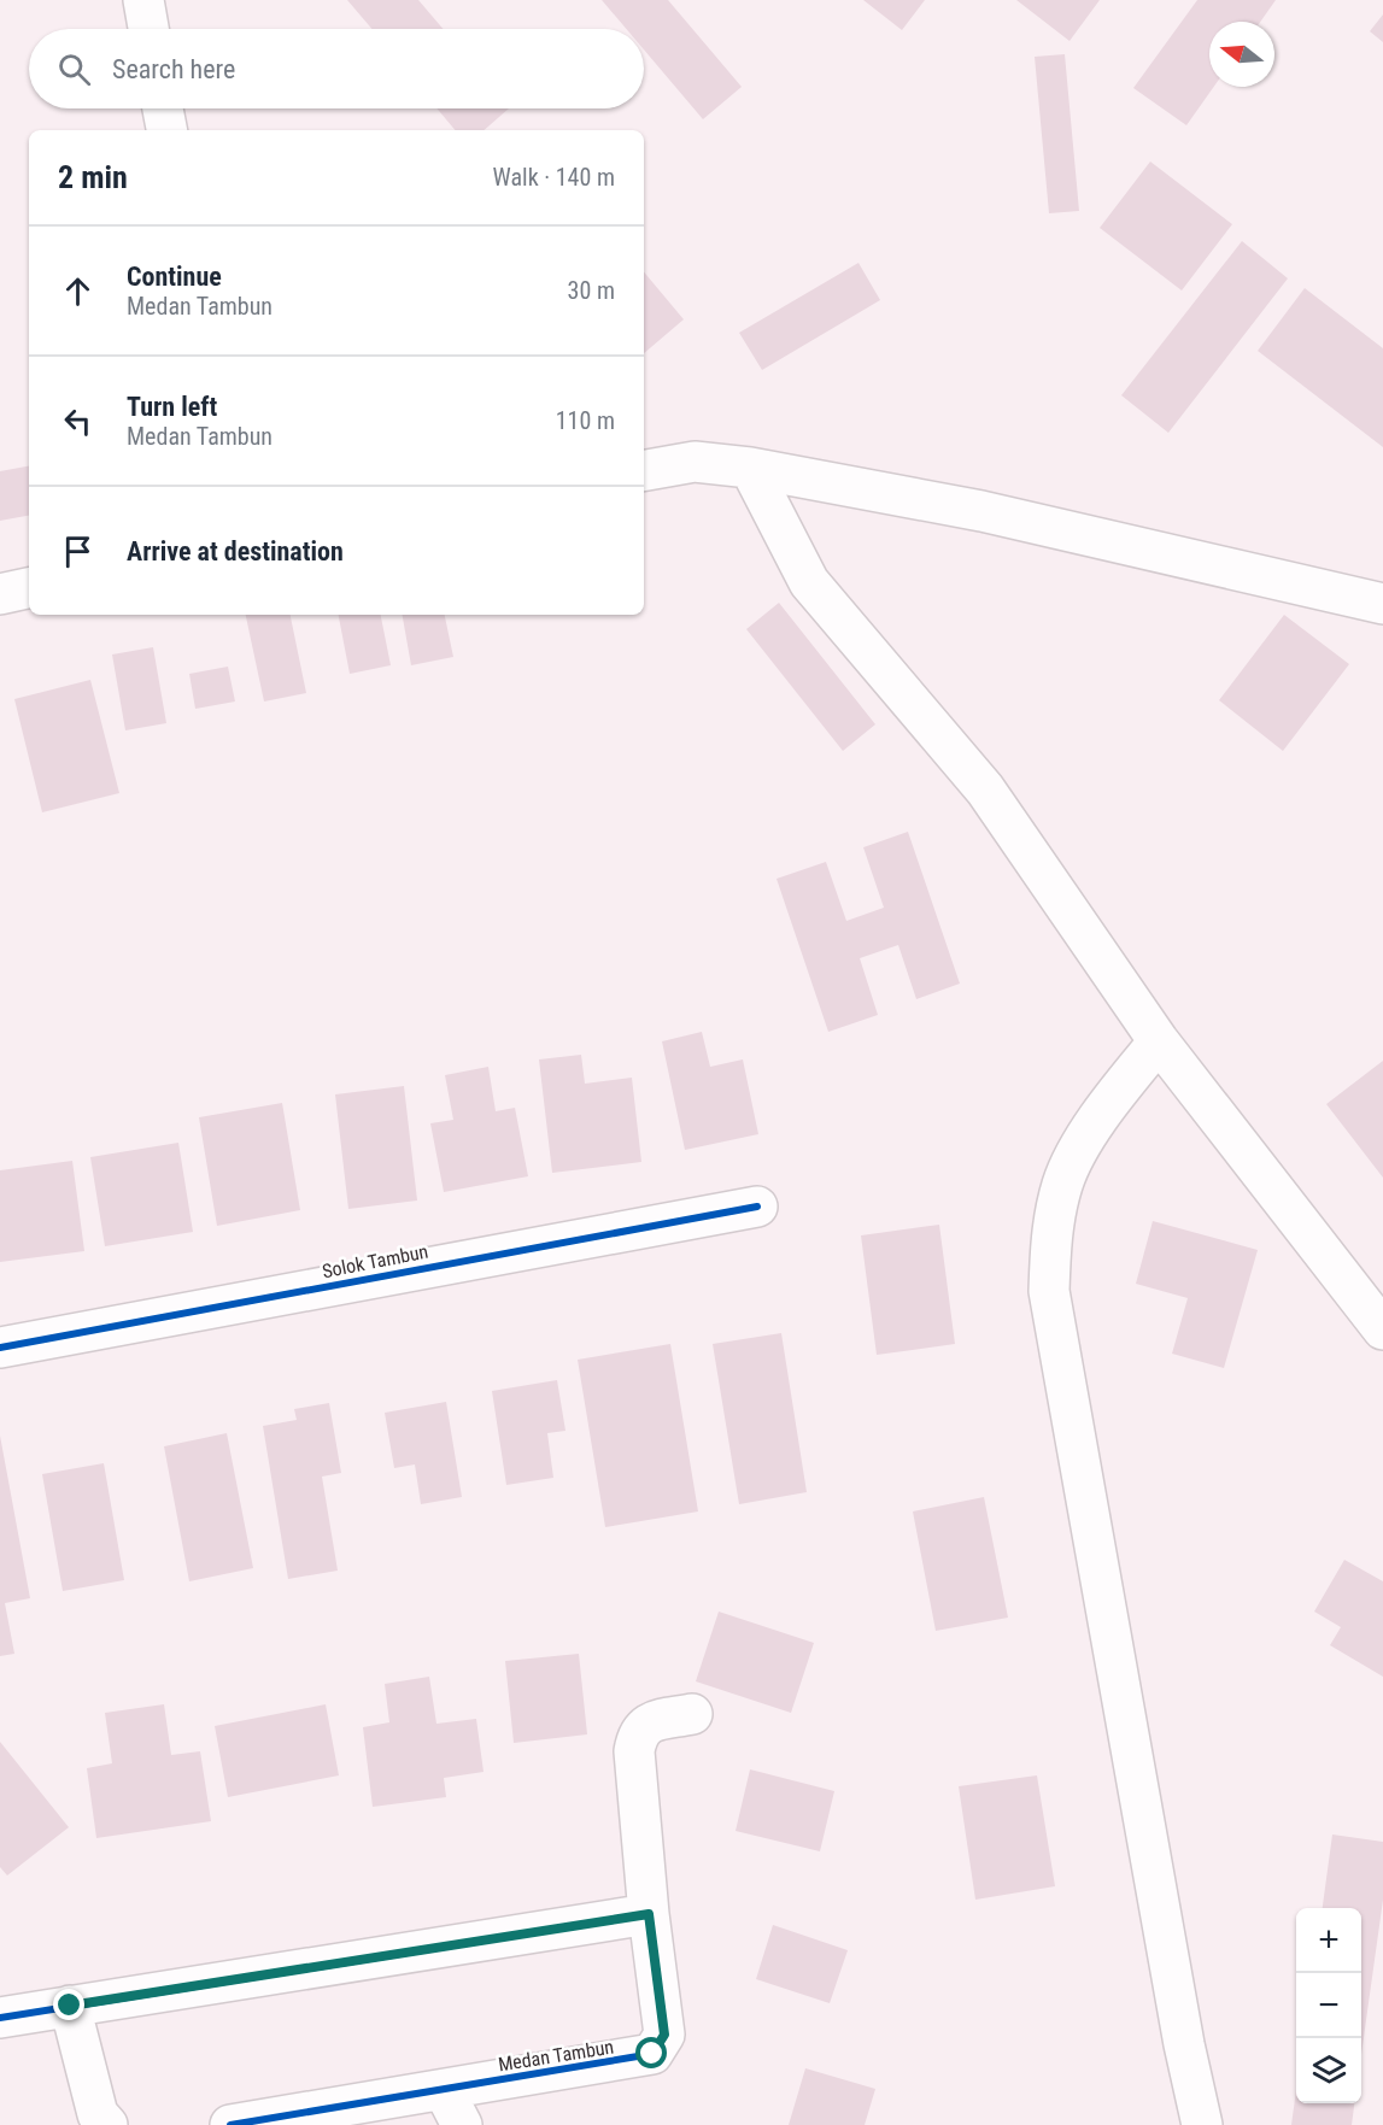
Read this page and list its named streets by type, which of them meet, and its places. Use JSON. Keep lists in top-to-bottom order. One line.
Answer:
{"streets":{"street":["Solok Tambun","Medan Tambun"]},"north":"left","page":{"search":"Search here","heading":["2 min","Walk · 140 m"],"list":[["Continue","Medan Tambun","30 m"],["Turn left","Medan Tambun","110 m"],"Arrive at destination"],"map_buttons":["+","−"]}}
